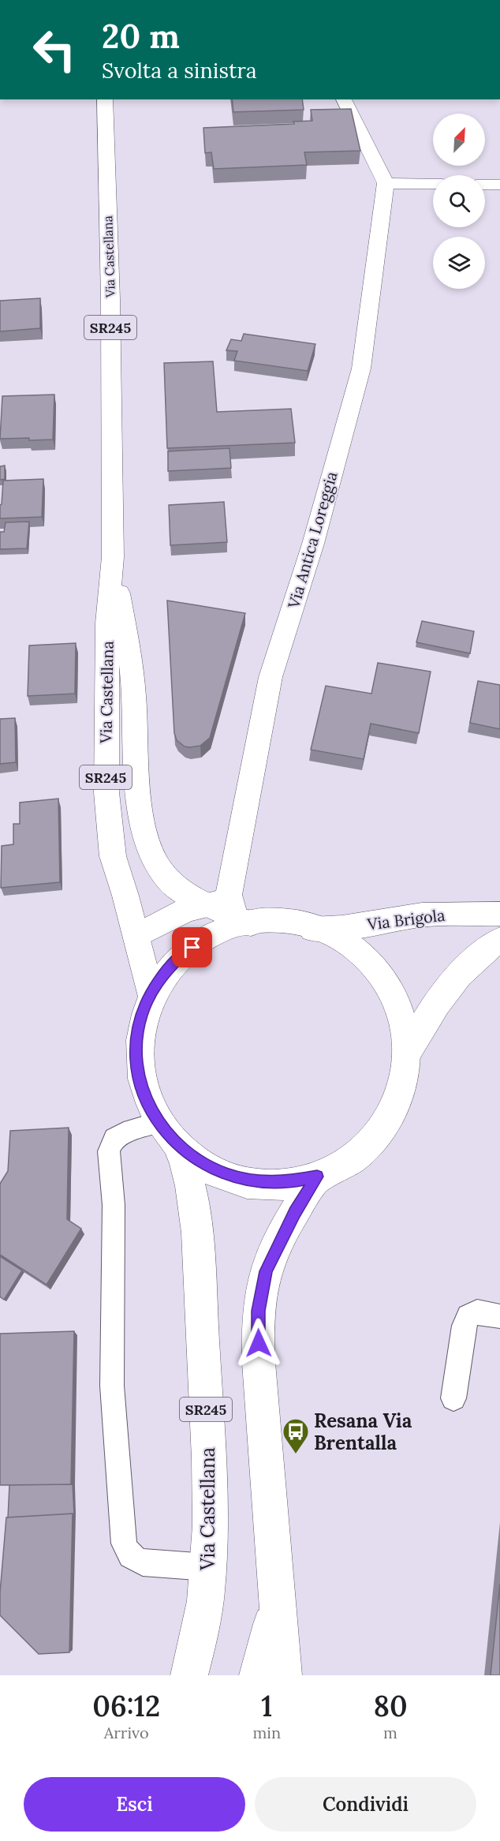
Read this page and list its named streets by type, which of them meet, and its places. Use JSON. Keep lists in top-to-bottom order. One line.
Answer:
{"streets":{"main road":["Via Castellana","SR245","Via Antica Loreggia","Via Brigola"]},"crossings":[["Via Castellana","SR245"],["Via Castellana","Via Antica Loreggia"],["SR245","Via Antica Loreggia"],["SR245","Via Brigola"]],"places":{"bus stop":["Resana Via Brentalla"]},"north":"top right","page":{"turn":["20 m","Svolta a sinistra"],"eta":["06:12","Arrivo","1","min","80","m"],"buttons":["Esci","Condividi"]}}
